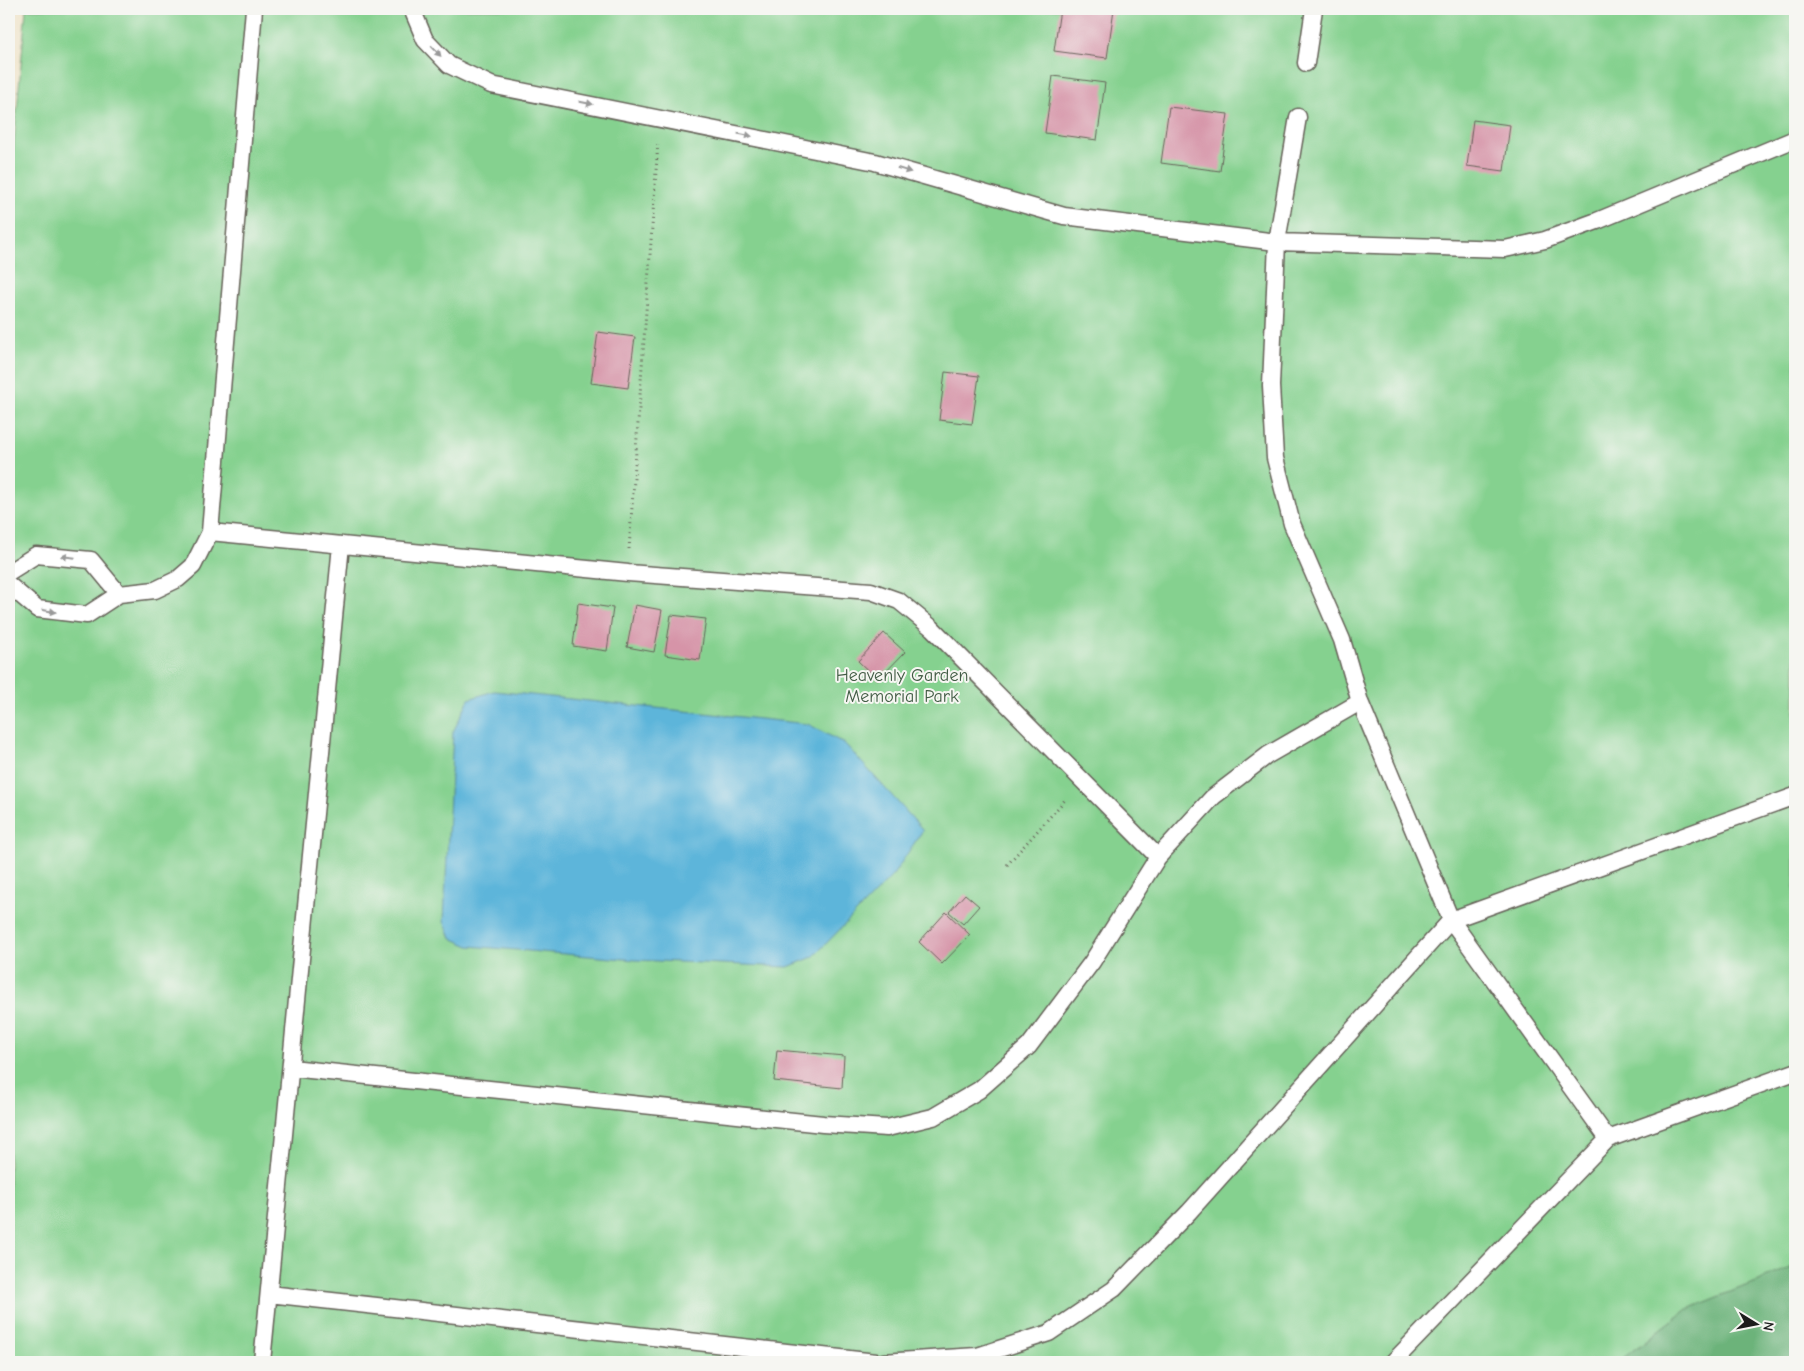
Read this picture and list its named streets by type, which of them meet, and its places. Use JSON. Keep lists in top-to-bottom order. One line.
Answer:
{"parks":["Heavenly Garden Memorial Park"],"north":"right"}
